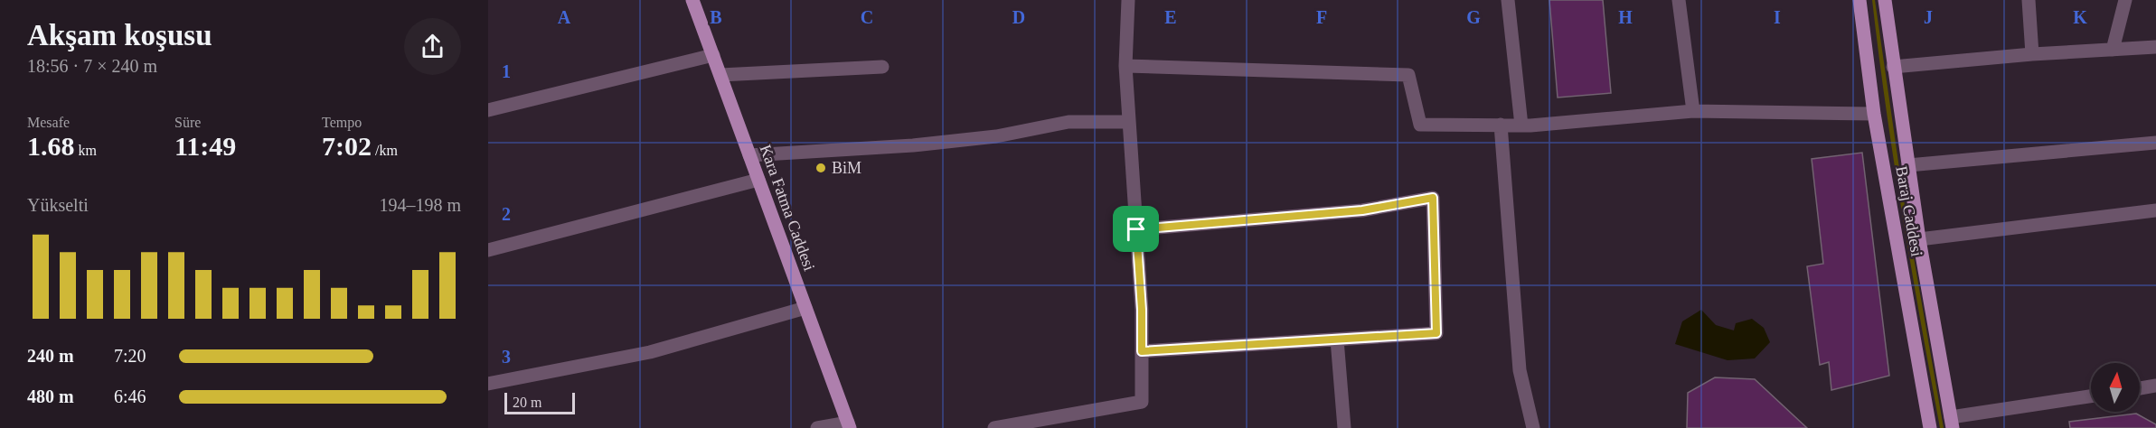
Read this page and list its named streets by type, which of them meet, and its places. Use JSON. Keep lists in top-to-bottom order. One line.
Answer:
{"streets":{"main road":["Kara Fatma Caddesi","Baraj Caddesi"]},"places":["BiM"],"scale_bar":"20 m","north":"top","page":{"heading":["Akşam koşusu","18:56 · 7 × 240 m"],"stats":[["Mesafe","1.68 km"],["Süre","11:49"],["Tempo","7:02 /km"]],"chart":["Yükselti","194–198 m"],"list":[{"name":"240 m","note":"7:20"},{"name":"480 m","note":"6:46"}],"scale":"20 m"},"grid":{"columns":["A","B","C","D","E","F","G","H","I","J","K"],"rows":["1","2","3"]}}
